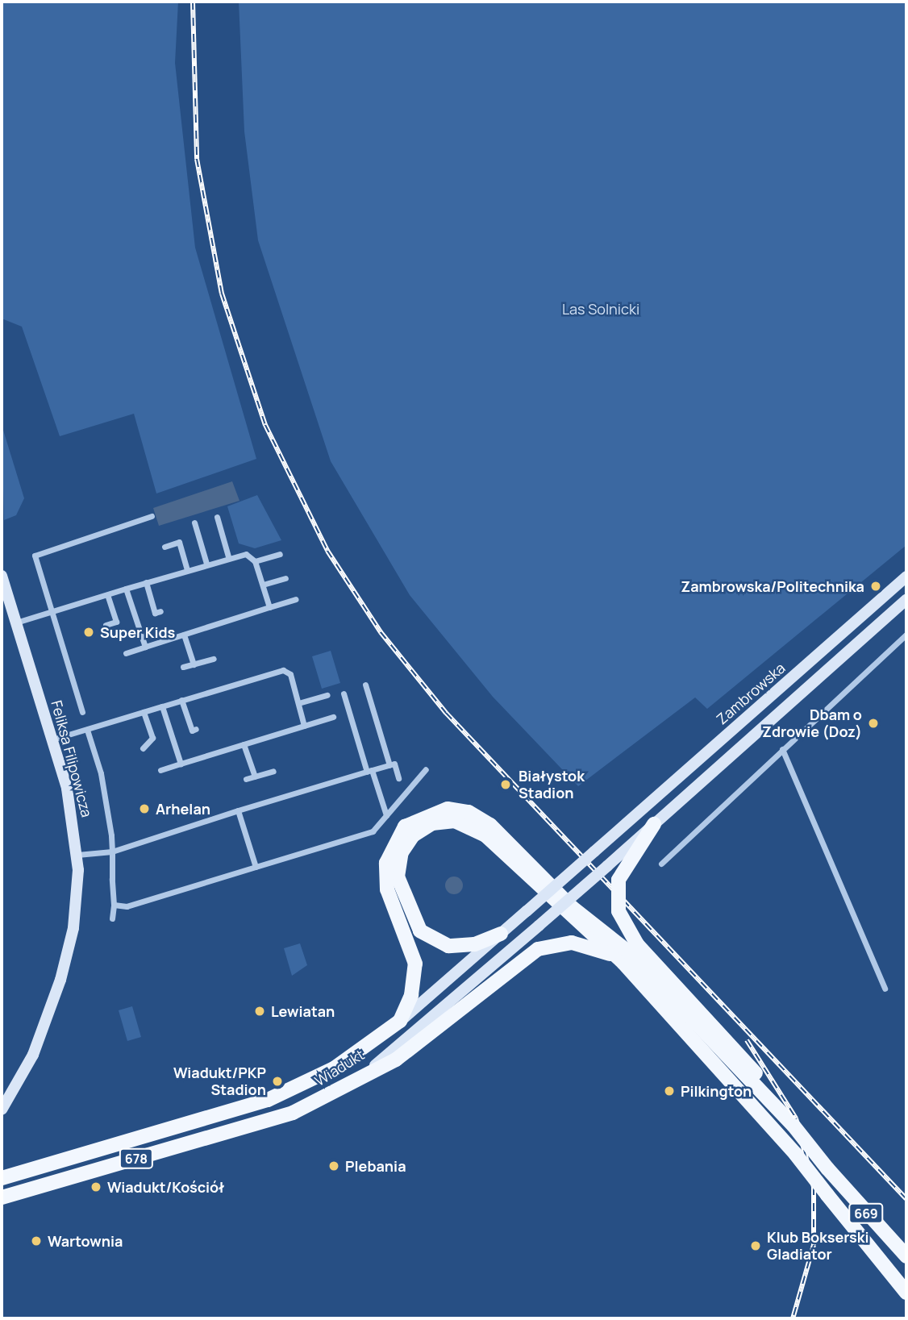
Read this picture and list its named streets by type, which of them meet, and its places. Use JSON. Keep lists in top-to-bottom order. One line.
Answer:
{"streets":{"main road":["Zambrowska","Feliksa Filipowicza","Wiadukt","678","669"]},"crossings":[["Zambrowska","Wiadukt"],["Wiadukt","678"]],"parks":["Las Solnicki"],"places":["Zambrowska/Politechnika","Super Kids","Dbam o Zdrowie (Doz)","Białystok Stadion","Arhelan","Lewiatan","Wiadukt/PKP Stadion","Pilkington","Plebania","Wiadukt/Kościół","Wartownia","Klub Bokserski Gladiator"]}
